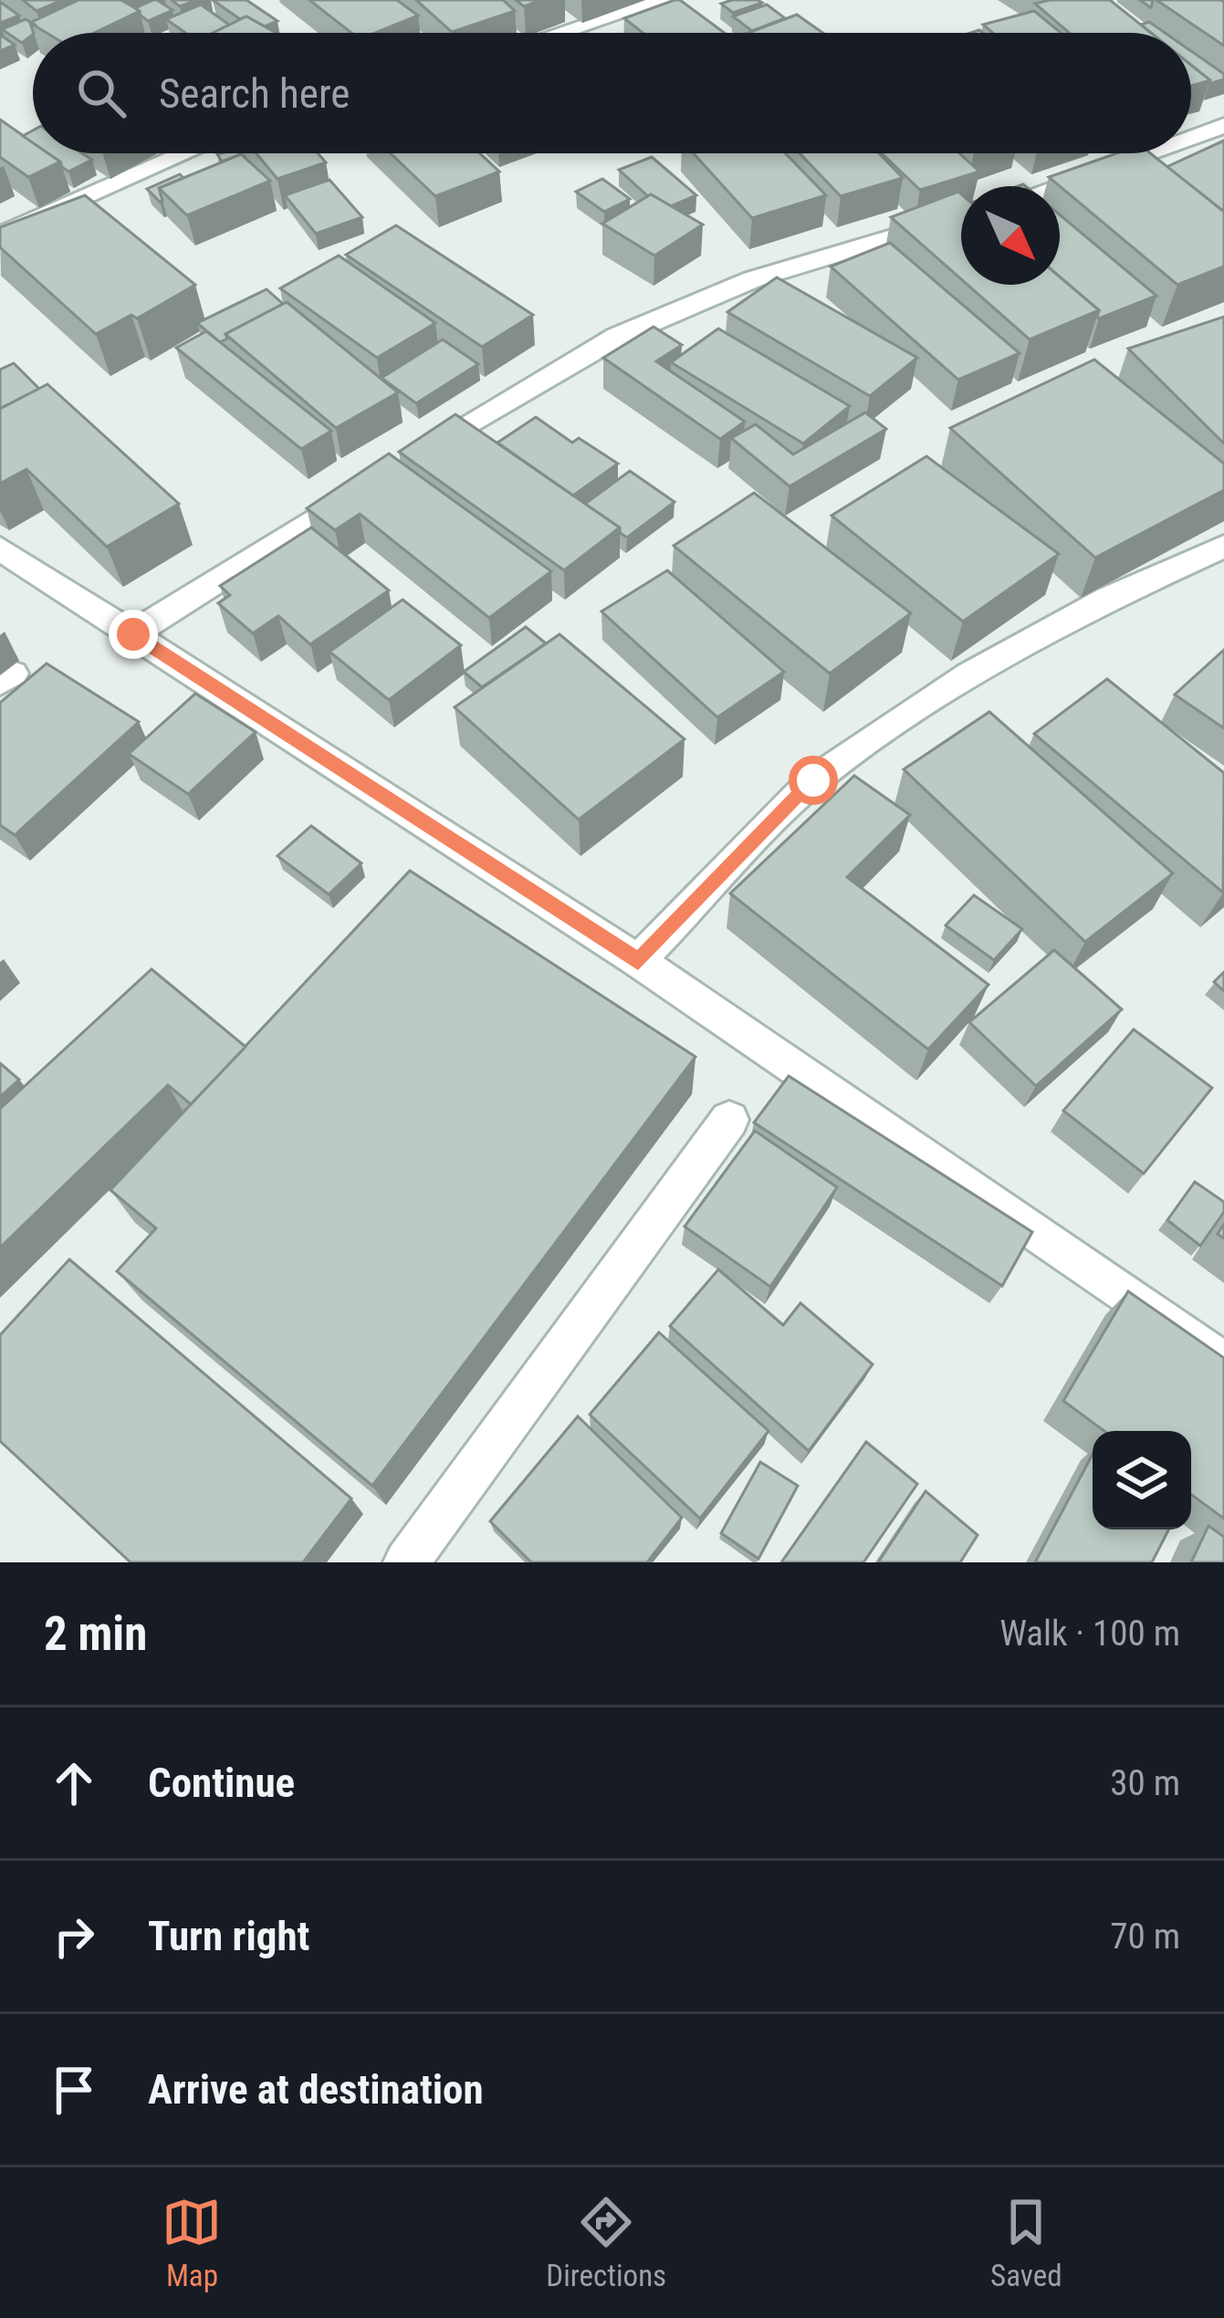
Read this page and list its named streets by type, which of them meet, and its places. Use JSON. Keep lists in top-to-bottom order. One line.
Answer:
{"north":"bottom right","page":{"search":"Search here","heading":["2 min","Walk · 100 m"],"list":[["Continue","30 m"],["Turn right","70 m"],"Arrive at destination"],"nav":["Map","Directions","Saved"]}}
